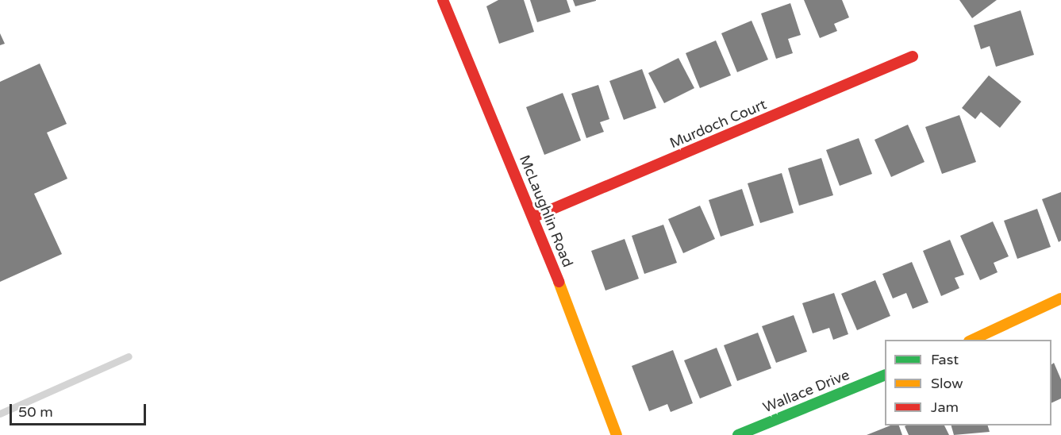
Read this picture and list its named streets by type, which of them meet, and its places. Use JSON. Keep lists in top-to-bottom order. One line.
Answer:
{"streets":{"street":["Murdoch Court","McLaughlin Road","Wallace Drive"]},"crossings":[["Murdoch Court","McLaughlin Road"]],"legend":["Fast","Slow","Jam"],"scale_bar":"50 m"}
